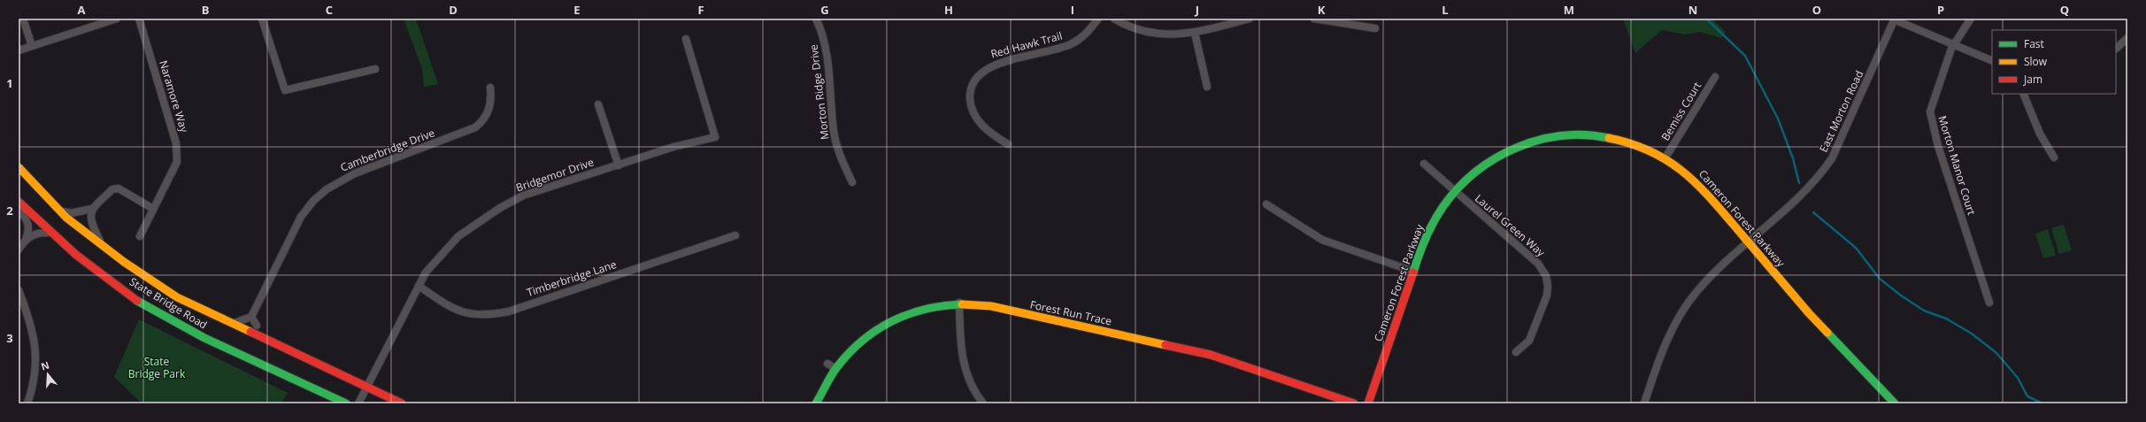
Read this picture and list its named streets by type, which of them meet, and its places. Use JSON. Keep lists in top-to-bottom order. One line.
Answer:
{"streets":{"main road":["Cameron Forest Parkway","State Bridge Road","Forest Run Trace"],"street":["Red Hawk Trail","Morton Ridge Drive","Naramore Way","Bemiss Court","East Morton Road","Camberbridge Drive","Morton Manor Court","Bridgemor Drive","Laurel Green Way","Timberbridge Lane"]},"crossings":[["Bemiss Court","Cameron Forest Parkway"],["East Morton Road","Cameron Forest Parkway"],["Bridgemor Drive","Timberbridge Lane"],["Bridgemor Drive","State Bridge Road"],["Cameron Forest Parkway","Laurel Green Way"]],"parks":["State Bridge Park"],"legend":["Fast","Slow","Jam"],"north":"top","grid":{"columns":["A","B","C","D","E","F","G","H","I","J","K","L","M","N","O","P","Q"],"rows":["1","2","3"]}}
